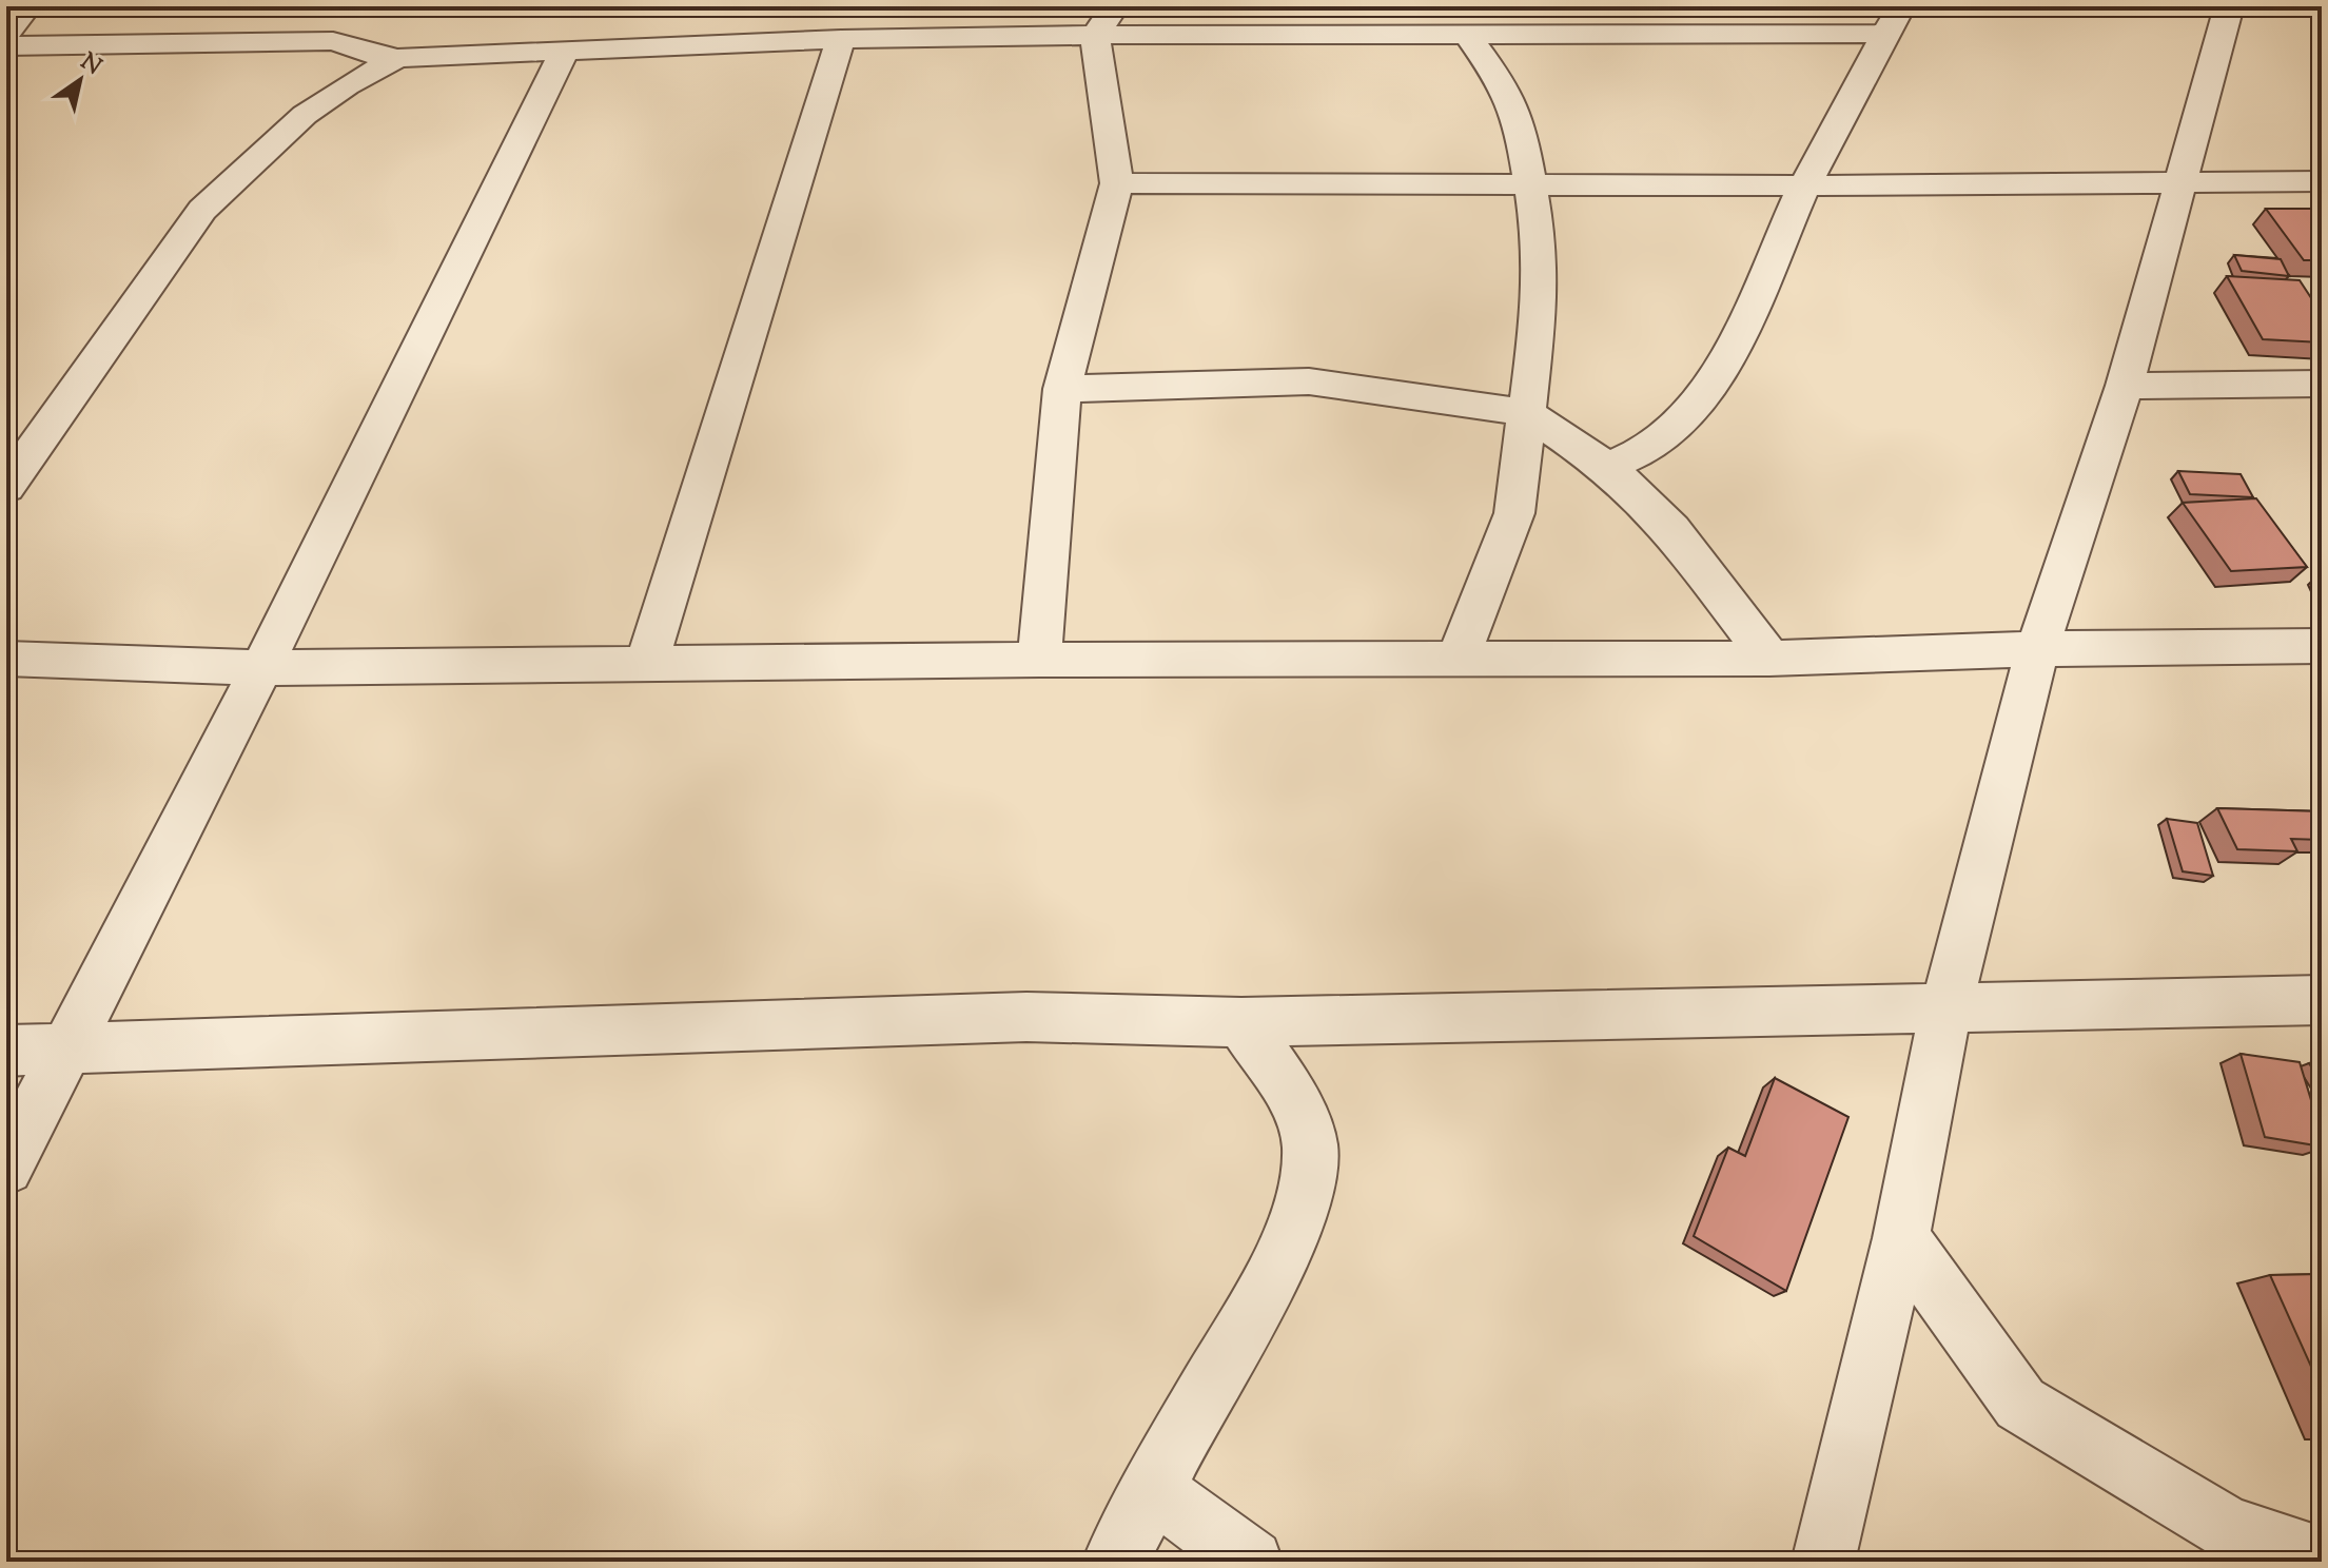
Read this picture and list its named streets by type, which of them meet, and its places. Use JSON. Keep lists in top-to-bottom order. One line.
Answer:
{"north":"top right"}
